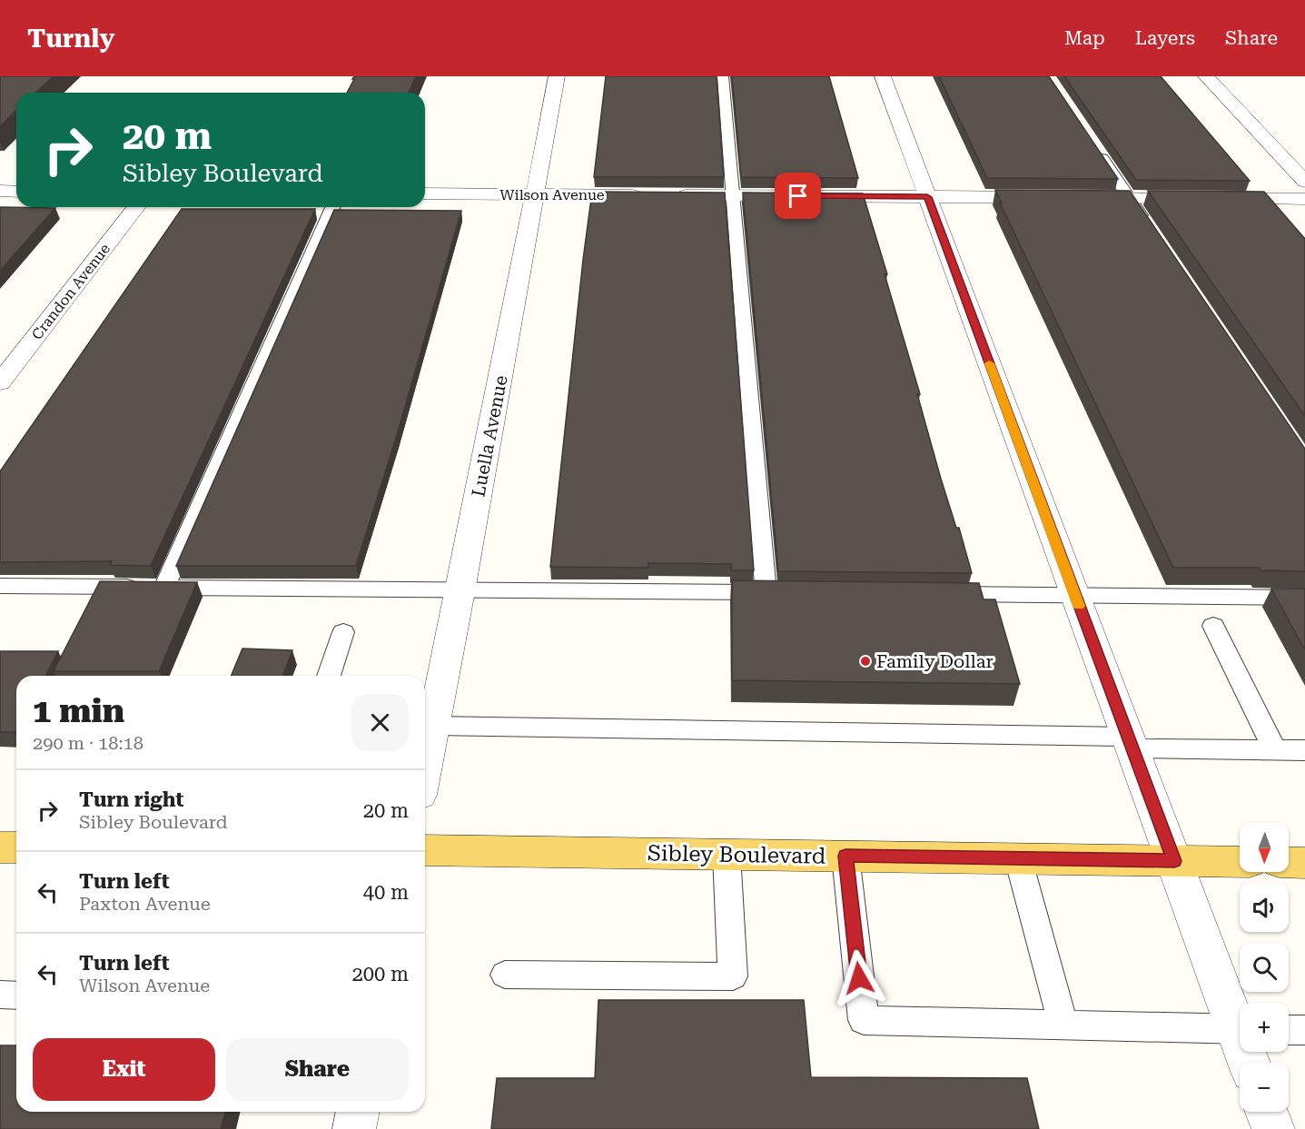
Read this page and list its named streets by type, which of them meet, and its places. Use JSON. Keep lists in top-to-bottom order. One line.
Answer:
{"streets":{"main road":["Sibley Boulevard"],"street":["Wilson Avenue","Crandon Avenue","Luella Avenue"]},"crossings":[["Wilson Avenue","Luella Avenue"]],"places":["Family Dollar"],"north":"bottom","page":{"header":"Turnly","nav":["Map","Layers","Share"],"turn":["20 m","Sibley Boulevard"],"heading":["1 min","290 m · 18:18"],"list":[{"name":"Turn right","note":"Sibley Boulevard","value":"20 m"},{"name":"Turn left","note":"Paxton Avenue","value":"40 m"},{"name":"Turn left","note":"Wilson Avenue","value":"200 m"}],"map_buttons":["+","−"],"buttons":["Exit","Share"]}}
